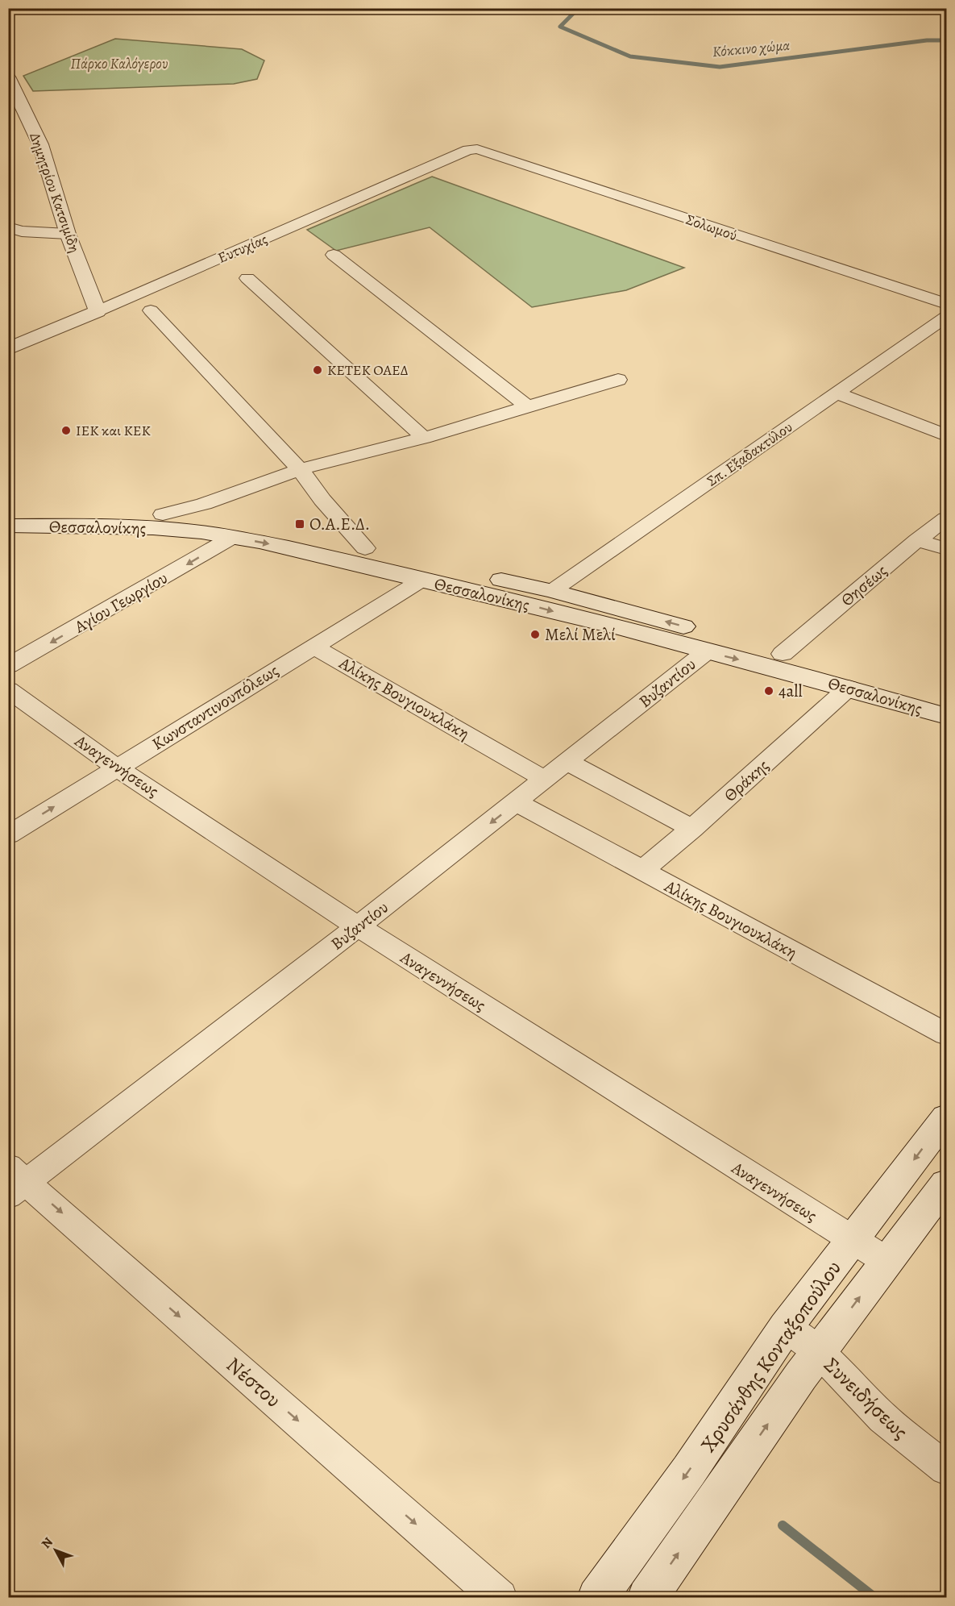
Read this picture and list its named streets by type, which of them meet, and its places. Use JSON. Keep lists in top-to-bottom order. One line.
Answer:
{"streets":{"main road":["Δημητρίου Κατσιμίδη","Ευτυχίας","Θεσσαλονίκης","Χρυσάνθης Κονταξοπούλου"],"street":["Σολωμού","Σπ. Εξαδακτύλου","Θησέως","Αγίου Γεωργίου","Βυζαντίου","Αλίκης Βουγιουκλάκη","Κωνσταντινουπόλεως","Αναγεννήσεως","Θράκης","Νέστου","Συνειδήσεως"]},"crossings":[["Δημητρίου Κατσιμίδη","Ευτυχίας"],["Σολωμού","Ευτυχίας"],["Σπ. Εξαδακτύλου","Θεσσαλονίκης"],["Θεσσαλονίκης","Θησέως"],["Θεσσαλονίκης","Αγίου Γεωργίου"],["Θεσσαλονίκης","Βυζαντίου"],["Θεσσαλονίκης","Κωνσταντινουπόλεως"],["Θεσσαλονίκης","Θράκης"],["Βυζαντίου","Αλίκης Βουγιουκλάκη"],["Βυζαντίου","Αναγεννήσεως"],["Βυζαντίου","Νέστου"],["Αλίκης Βουγιουκλάκη","Κωνσταντινουπόλεως"],["Αλίκης Βουγιουκλάκη","Θράκης"],["Κωνσταντινουπόλεως","Αναγεννήσεως"],["Αναγεννήσεως","Χρυσάνθης Κονταξοπούλου"],["Χρυσάνθης Κονταξοπούλου","Συνειδήσεως"]],"one_way":["Αγίου Γεωργίου","Νέστου"],"water":["Κόκκινο χώμα"],"parks":["Πάρκο Καλόγερου"],"places":{"other":["ΚΕΤΕΚ ΟΑΕΔ","ΙΕΚ και ΚΕΚ","Μελί Μελί","4all"],"transit":["Ο.Α.Ε.Δ."]},"north":"top left"}
